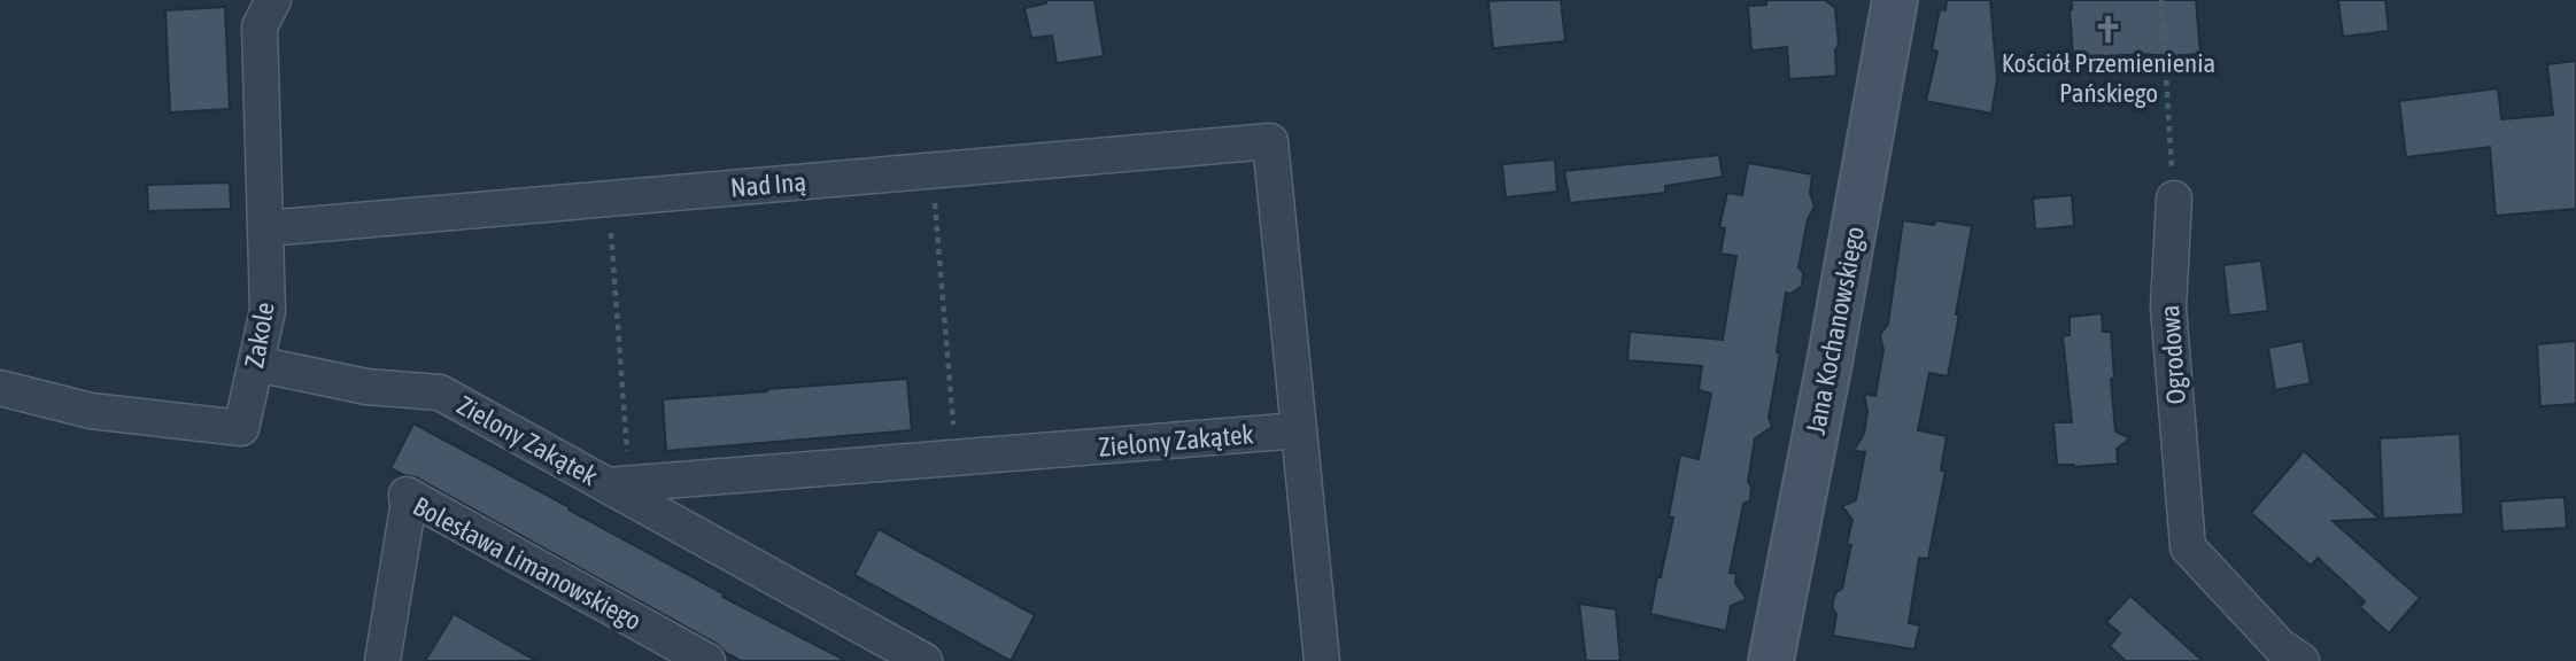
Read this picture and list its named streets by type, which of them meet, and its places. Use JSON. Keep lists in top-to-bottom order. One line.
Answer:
{"streets":{"street":["Nad Iną","Jana Kochanowskiego","Zakole","Ogrodowa","Zielony Zakątek","Bolesława Limanowskiego"]},"crossings":[["Nad Iną","Zakole"],["Nad Iną","Zielony Zakątek"],["Zakole","Zielony Zakątek"]],"places":{"church":["Kościół Przemienienia Pańskiego"]}}
